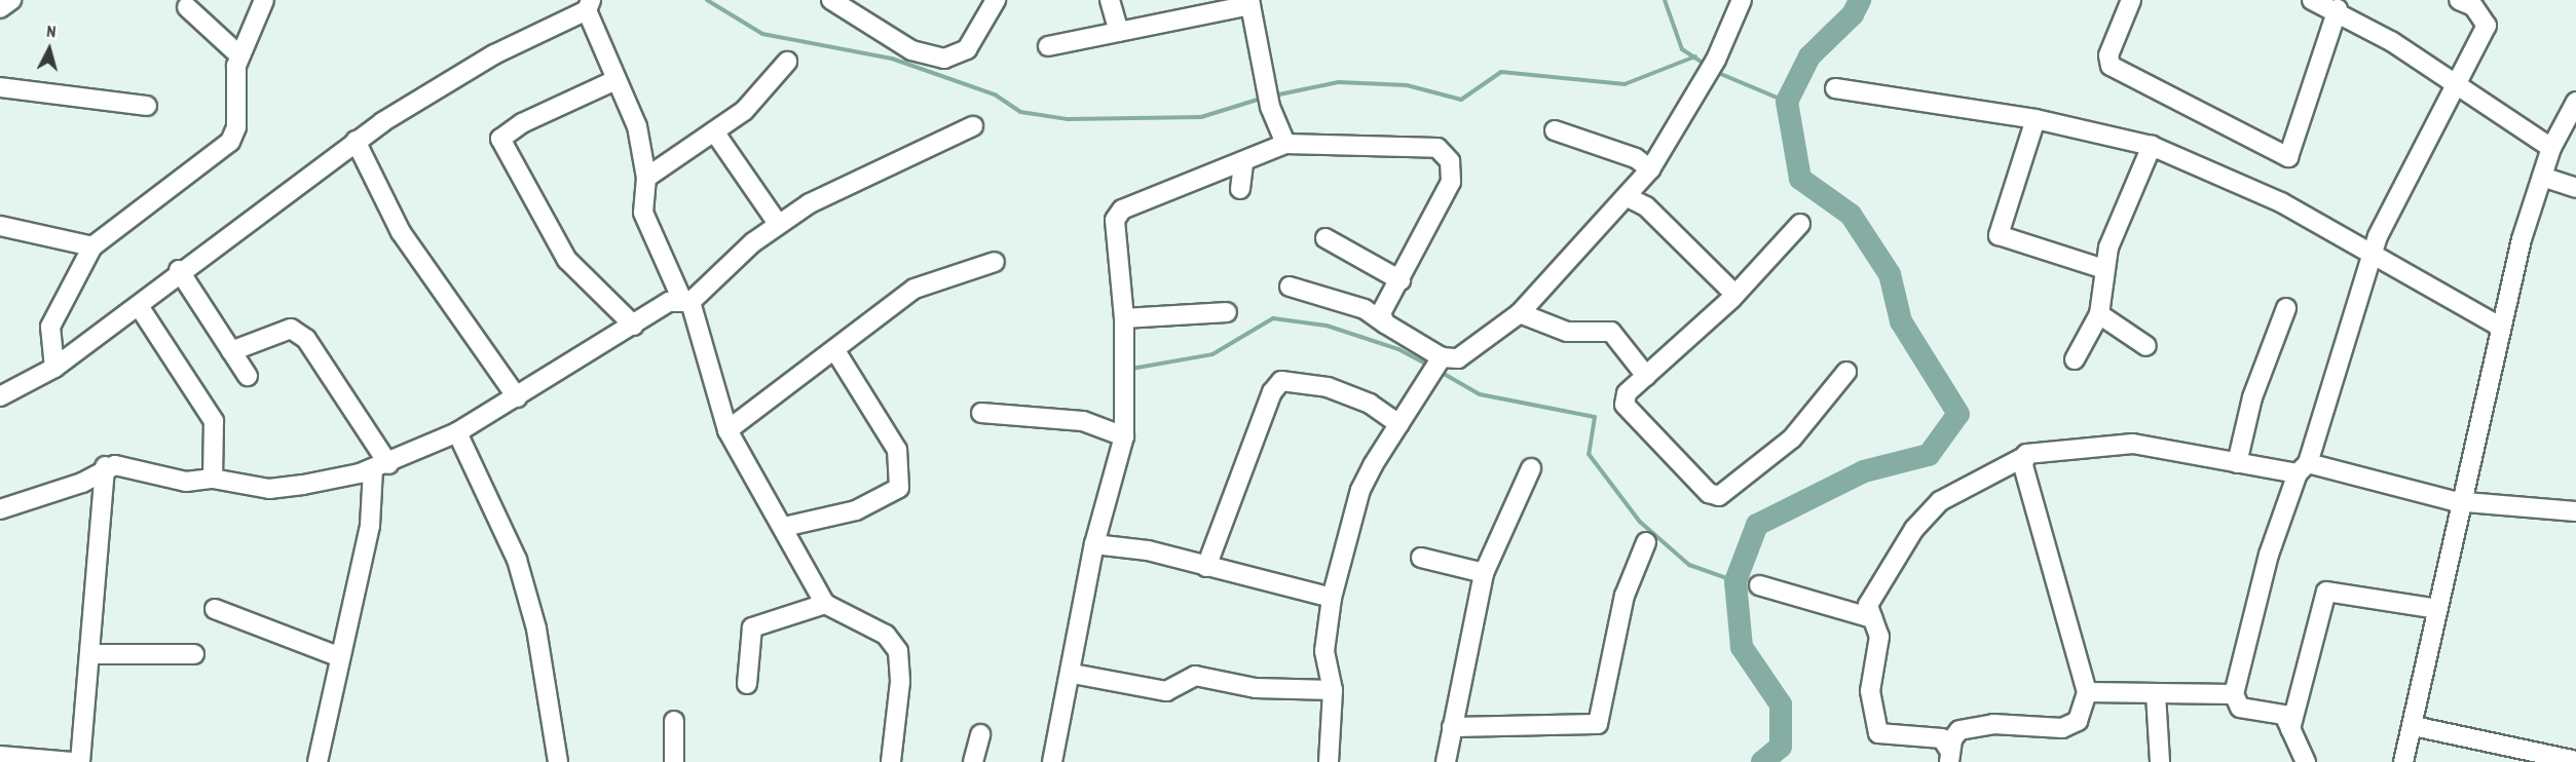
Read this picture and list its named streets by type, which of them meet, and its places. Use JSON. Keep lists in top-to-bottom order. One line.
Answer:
{"north":"top"}
